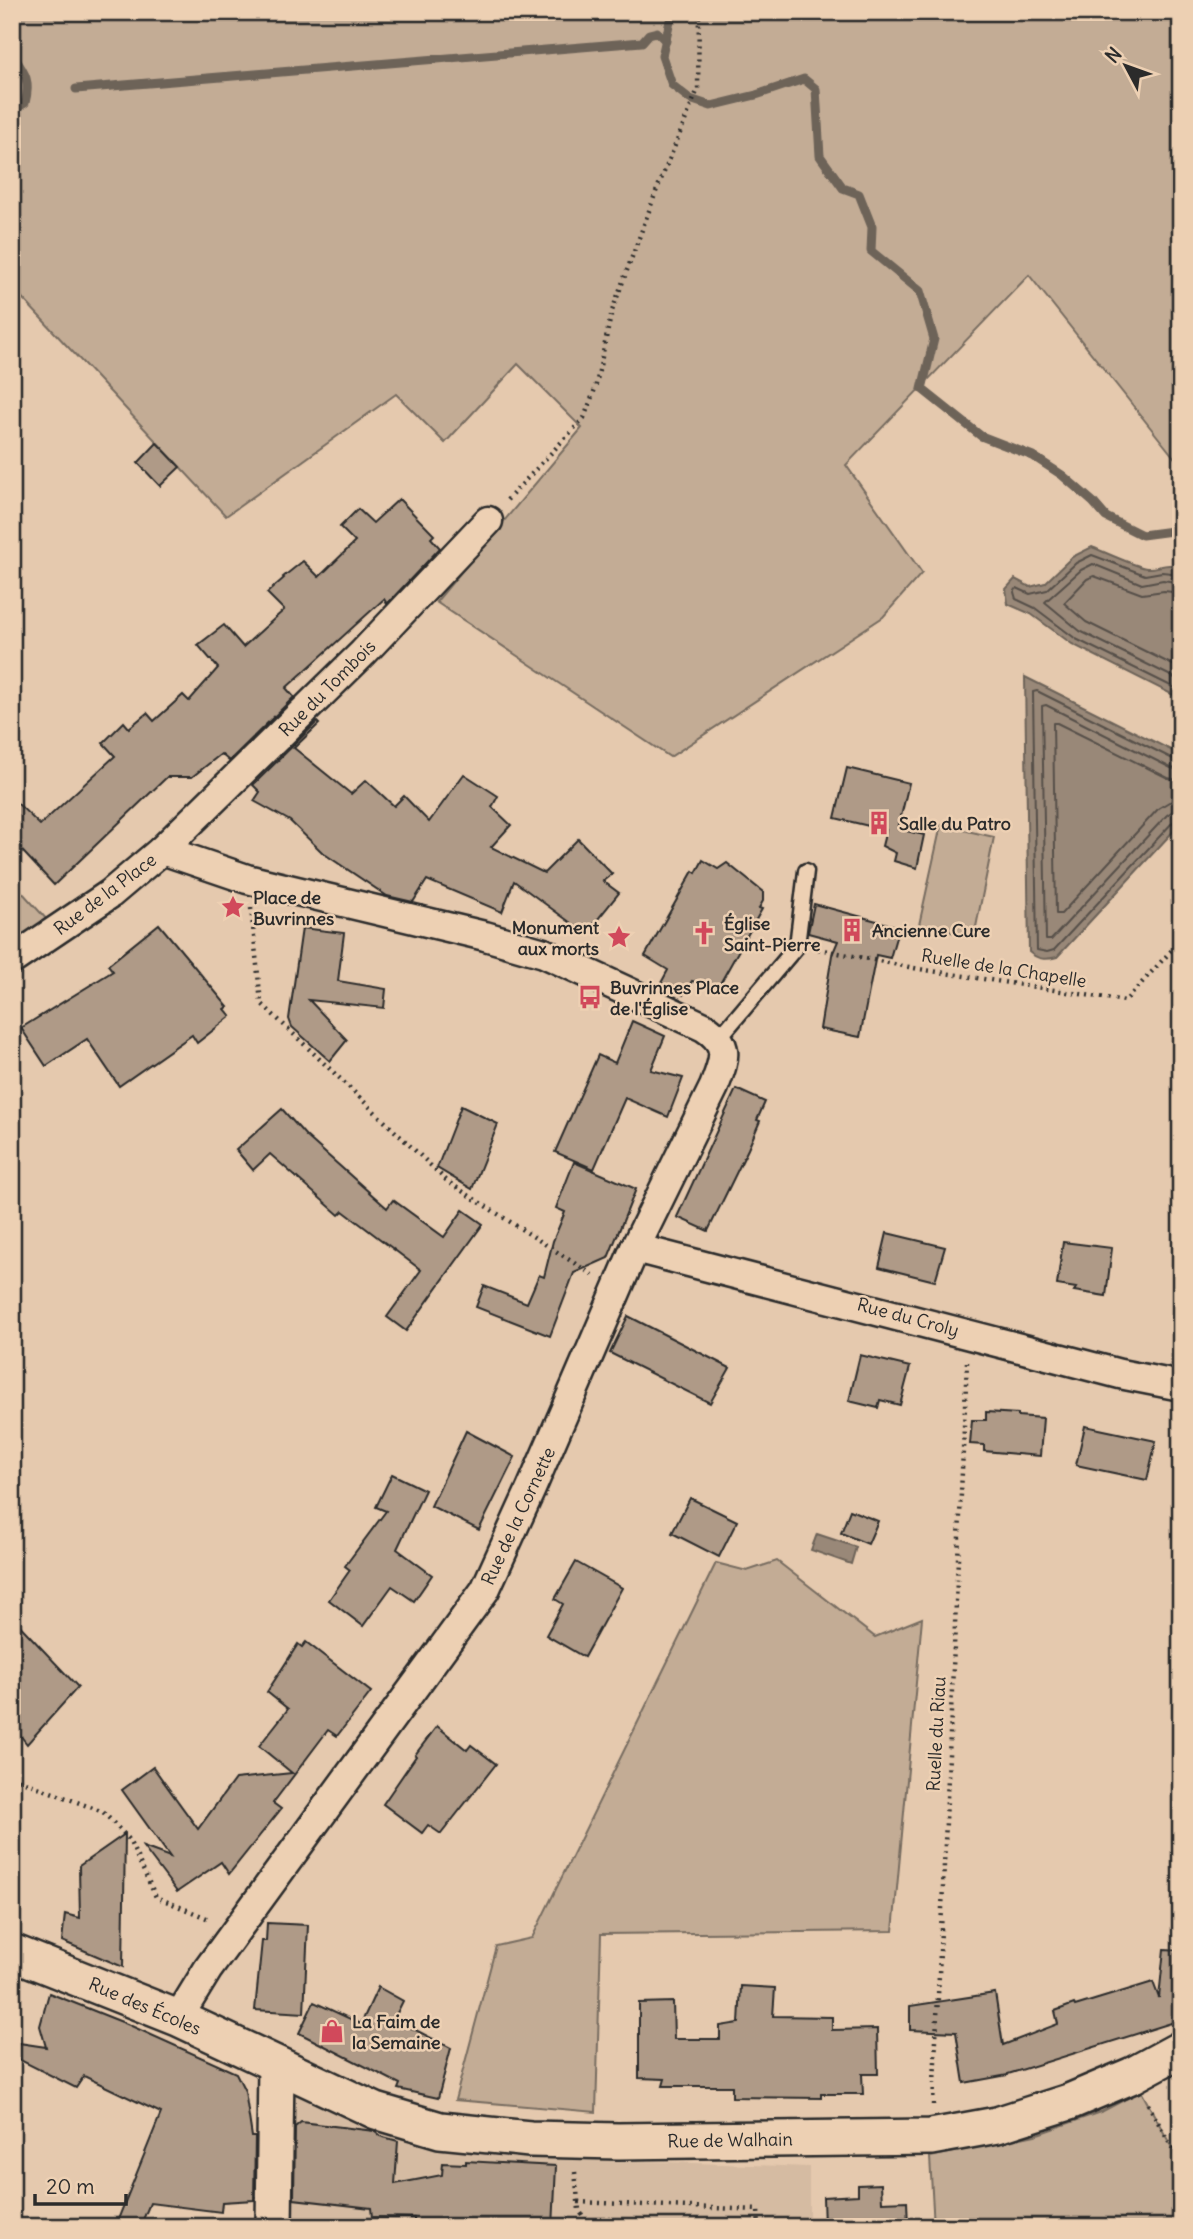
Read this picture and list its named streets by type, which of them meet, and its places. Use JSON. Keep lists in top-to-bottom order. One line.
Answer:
{"streets":{"street":["Rue du Tombois","Rue de la Place","Rue du Croly","Rue de la Cornette","Rue des Écoles","Rue de Walhain"],"path":["Ruelle de la Chapelle","Ruelle du Riau"]},"crossings":[["Rue du Tombois","Rue de la Place"],["Rue du Croly","Rue de la Cornette"],["Rue du Croly","Ruelle du Riau"],["Rue de la Cornette","Rue des Écoles"],["Ruelle du Riau","Rue de Walhain"],["Rue des Écoles","Rue de Walhain"]],"places":{"building":["Salle du Patro","Ancienne Cure"],"place":["Place de Buvrinnes","Monument aux morts"],"church":["Église Saint-Pierre"],"bus stop":["Buvrinnes Place de l'Église"],"shop":["La Faim de la Semaine"]},"scale_bar":"20 m","north":"top left"}
